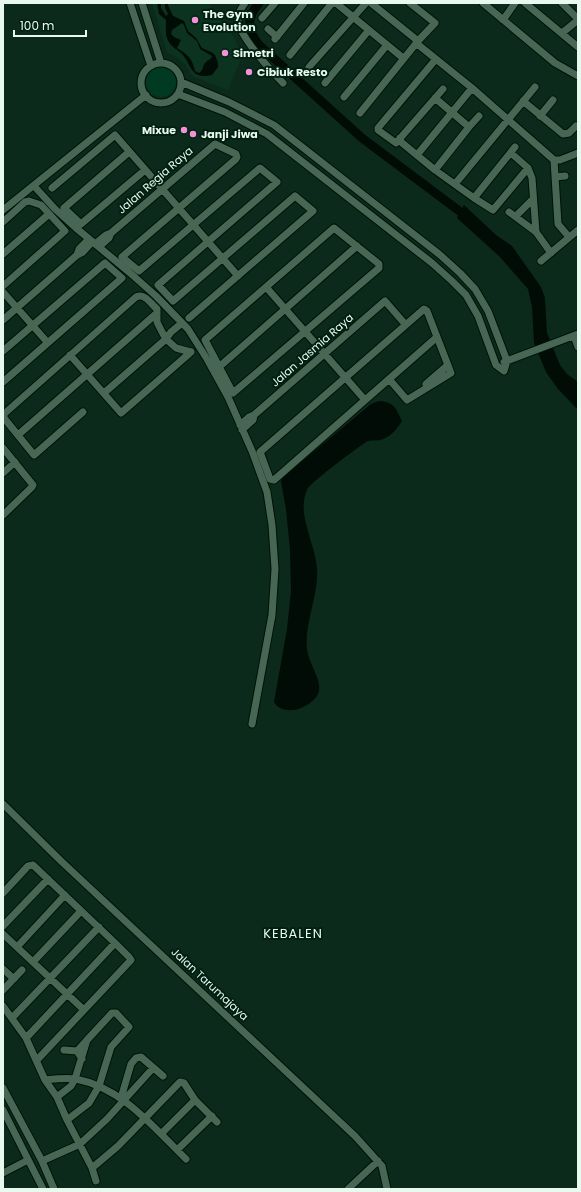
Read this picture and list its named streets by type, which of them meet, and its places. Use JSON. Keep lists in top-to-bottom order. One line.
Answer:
{"streets":{"street":["Jalan Regia Raya","Jalan Jasmia Raya","Jalan Tarumajaya"]},"districts":["KEBALEN"],"places":["The Gym Evolution","Simetri","Cibiuk Resto","Mixue","Janji Jiwa"],"scale_bar":"100 m"}
